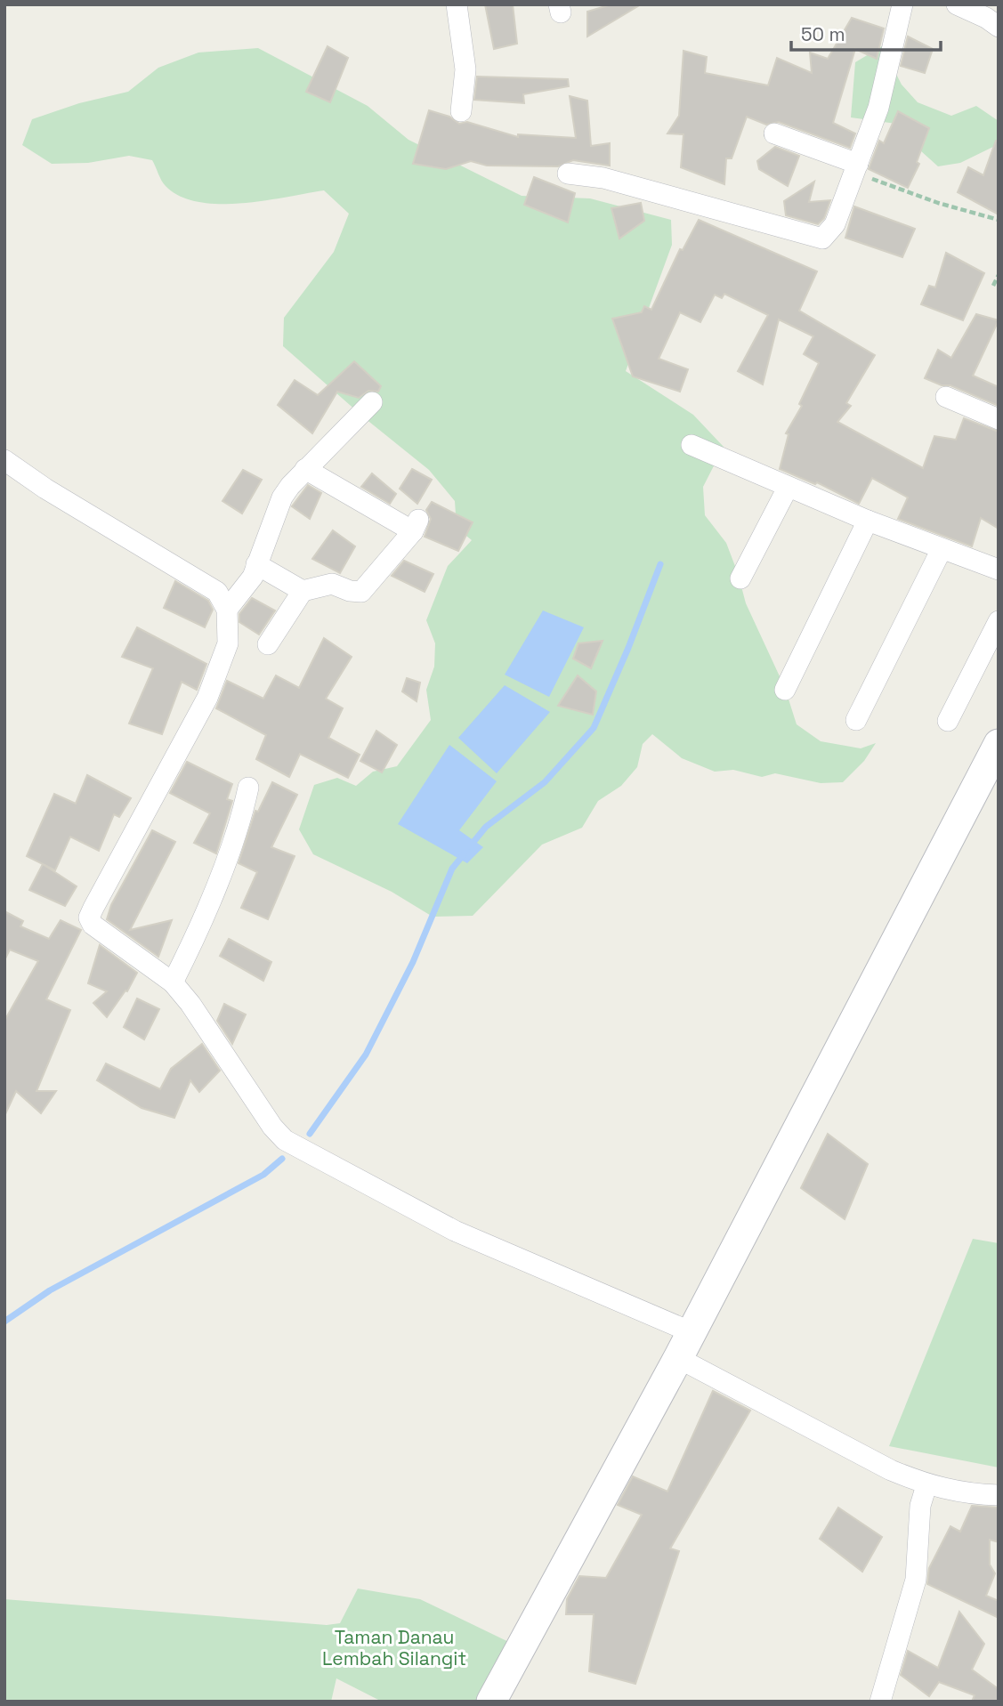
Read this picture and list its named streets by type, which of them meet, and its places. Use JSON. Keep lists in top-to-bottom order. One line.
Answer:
{"parks":["Taman Danau Lembah Silangit"],"scale_bar":"50 m"}
